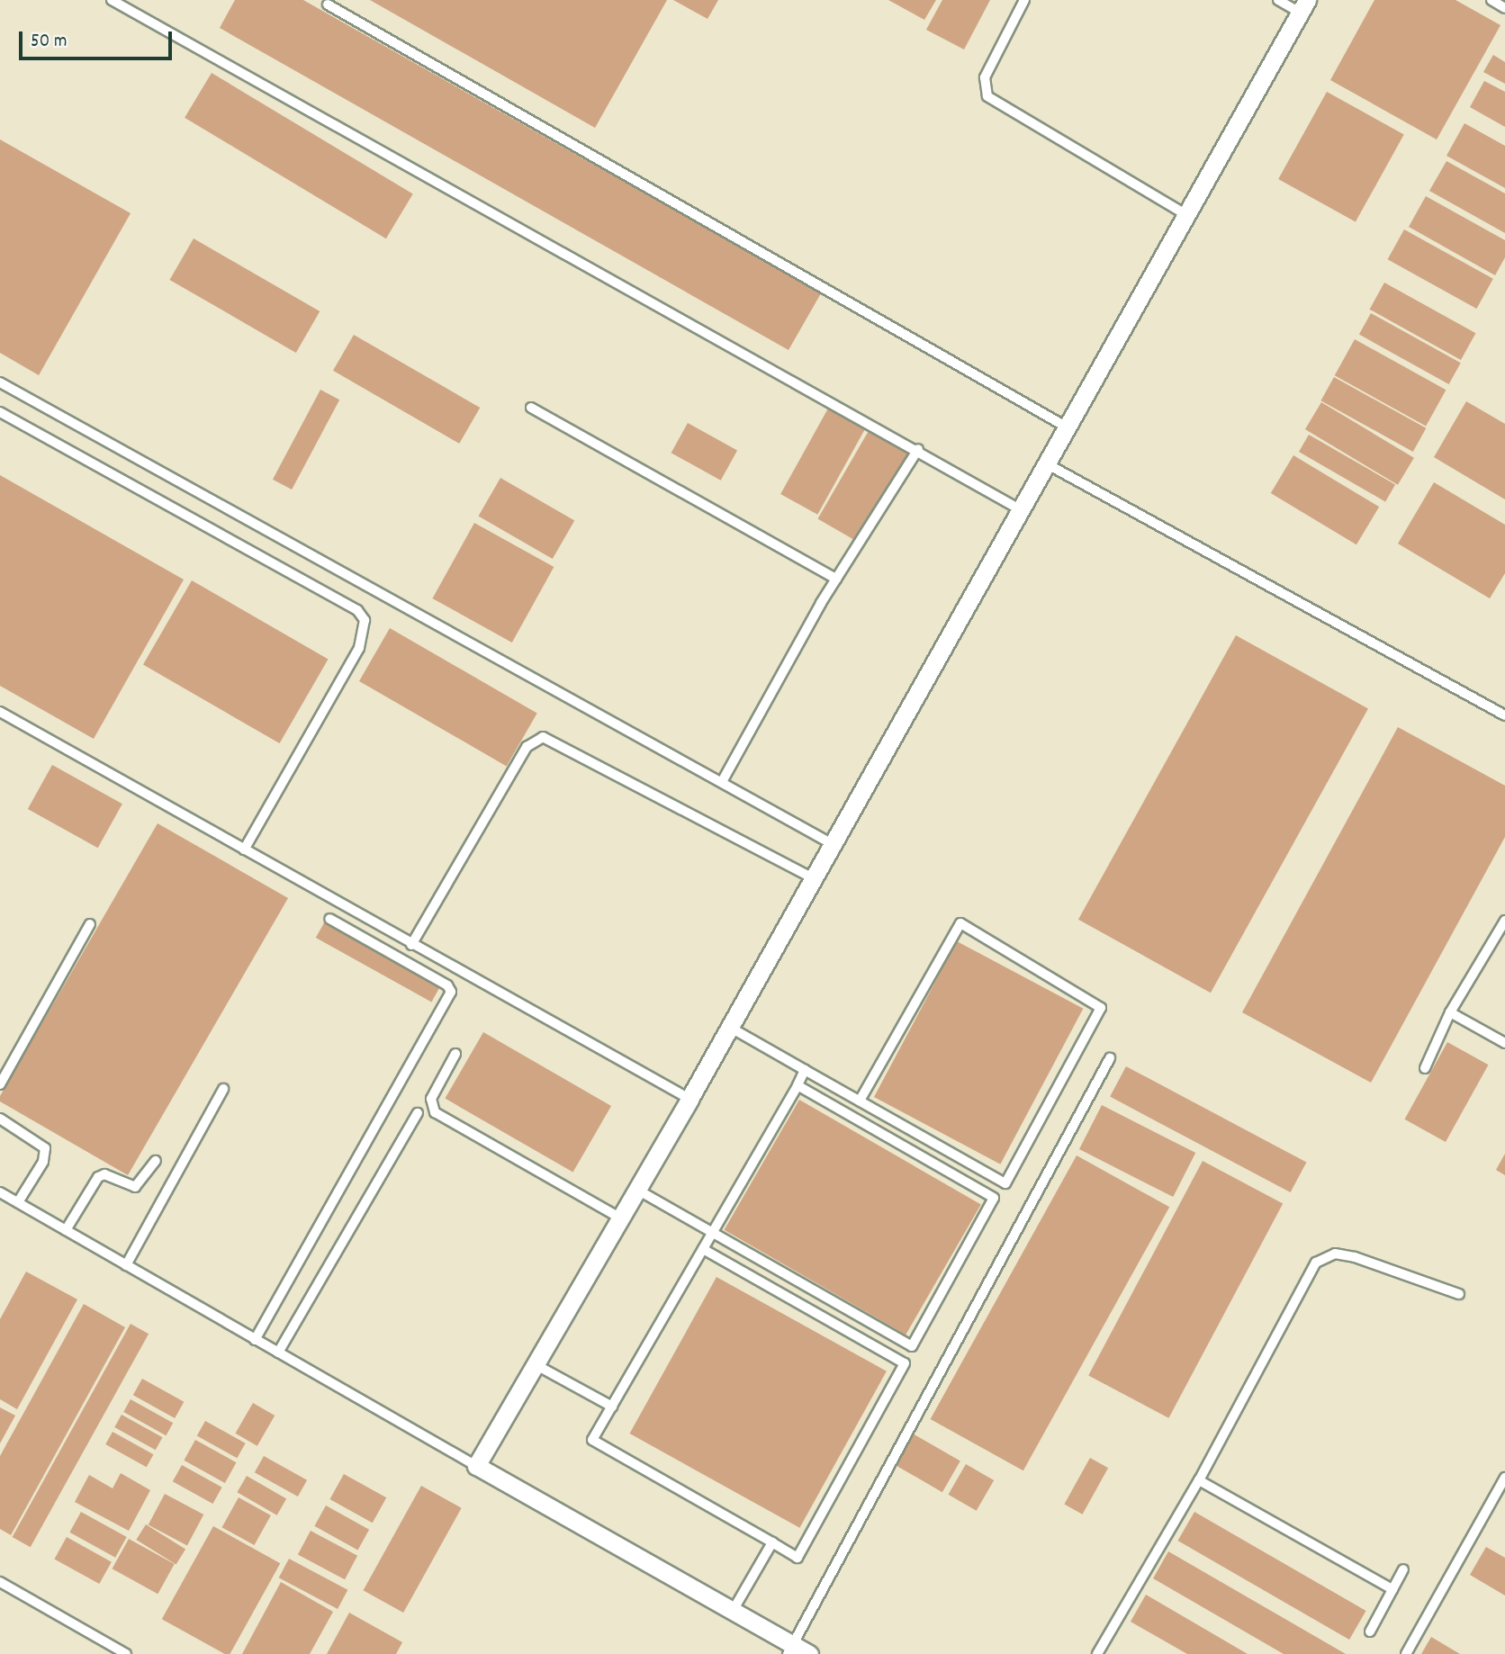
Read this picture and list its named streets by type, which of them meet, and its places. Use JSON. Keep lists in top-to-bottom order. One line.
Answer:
{"scale_bar":"50 m"}
